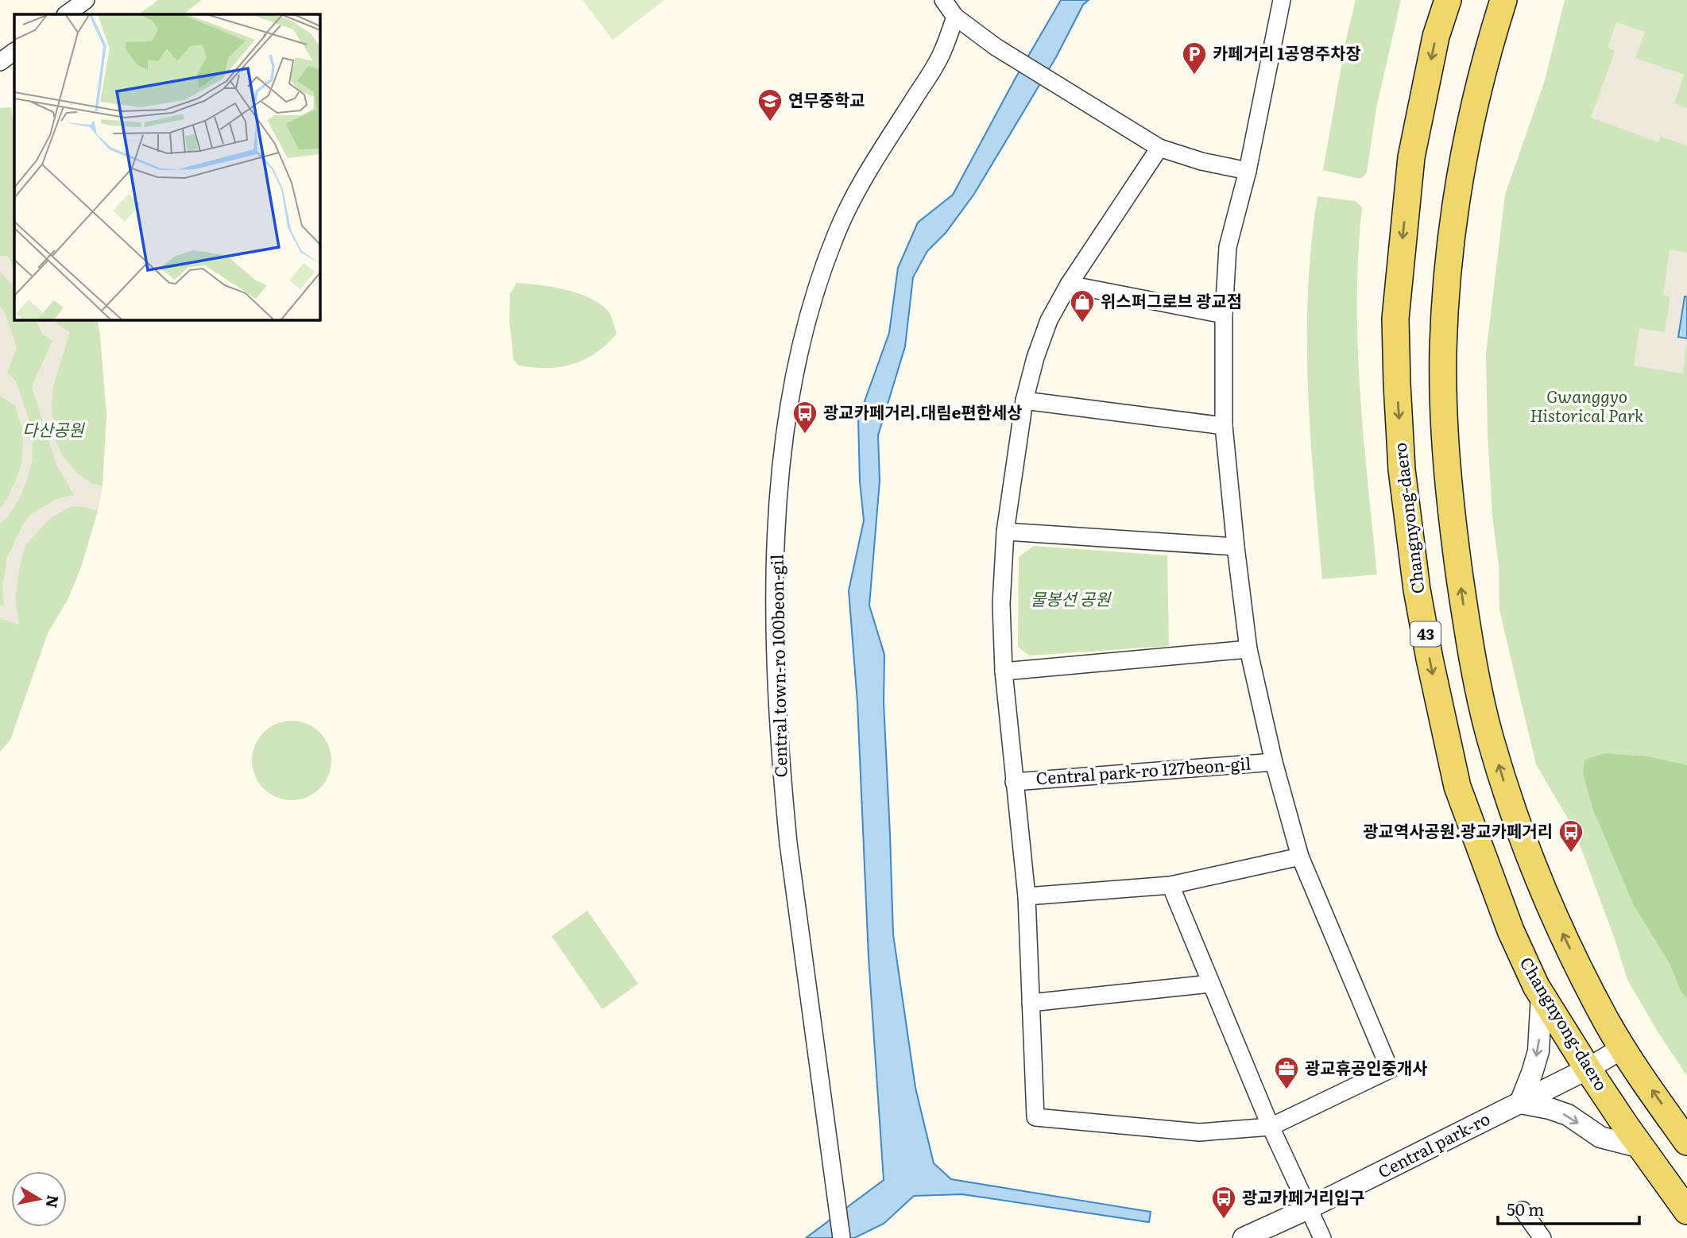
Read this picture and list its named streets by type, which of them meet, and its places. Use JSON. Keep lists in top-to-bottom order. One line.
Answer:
{"streets":{"main road":["Changnyong-daero","43"],"street":["Central town-ro 100beon-gil","Central park-ro 127beon-gil","Central park-ro"]},"crossings":[["Changnyong-daero","Central park-ro"]],"parks":["Gwanggyo Historical Park","다산공원","물봉선 공원"],"places":{"parking":["카페거리 1공영주차장"],"school or university":["연무중학교"],"shop":["위스퍼그로브 광교점"],"bus stop":["광교카페거리.대림e편한세상","광교역사공원.광교카페거리","광교카페거리입구"],"office":["광교휴공인중개사"]},"scale_bar":"50 m","north":"right"}
